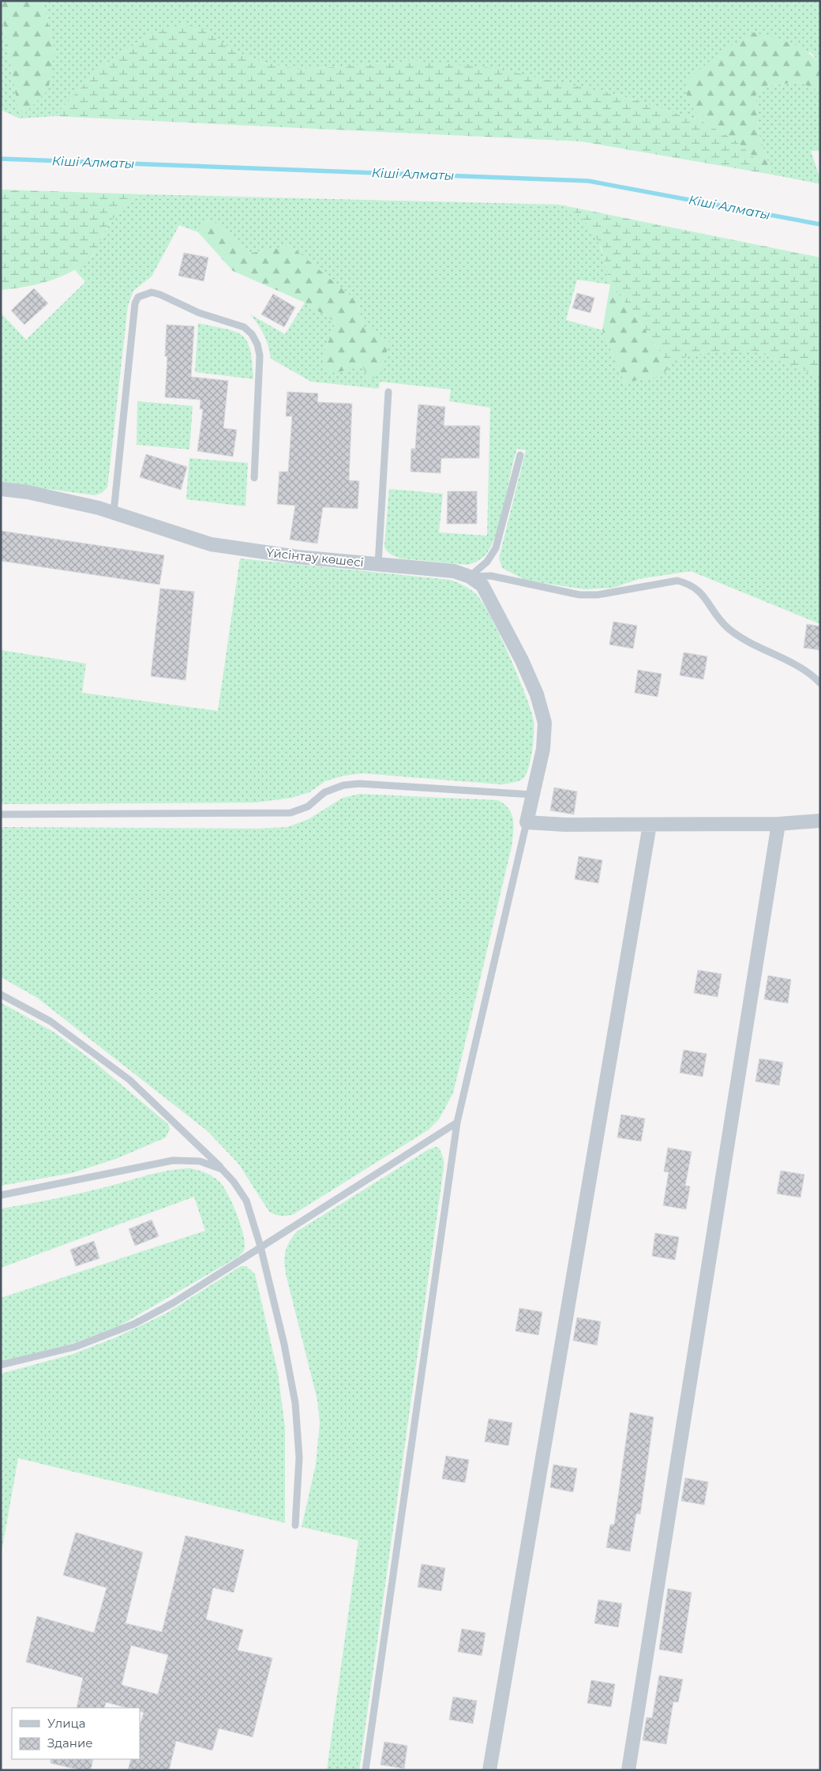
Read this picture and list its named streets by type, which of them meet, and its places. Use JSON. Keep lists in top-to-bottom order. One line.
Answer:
{"streets":{"street":["Үйсінтау көшесі"]},"water":["Кіші Алматы"],"legend":["Улица","Здание"]}
